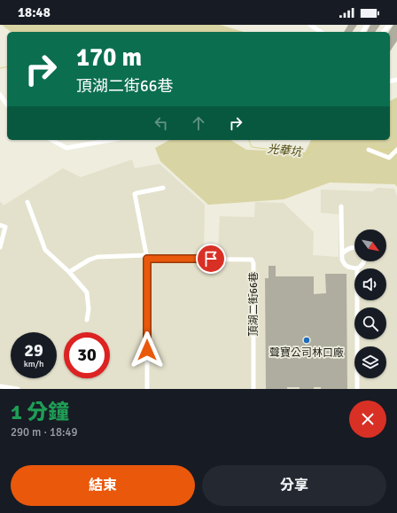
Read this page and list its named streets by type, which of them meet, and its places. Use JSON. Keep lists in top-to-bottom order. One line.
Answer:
{"streets":{"street":["頂湖二街66巷"]},"water":["光華坑"],"places":["聲寶公司林口廠"],"north":"bottom right","page":{"status":"18:48","turn":["170 m","頂湖二街66巷"],"speed":"29 km/h","limit":"30","heading":["1 分鐘","290 m · 18:49"],"buttons":["結束","分享"]}}
